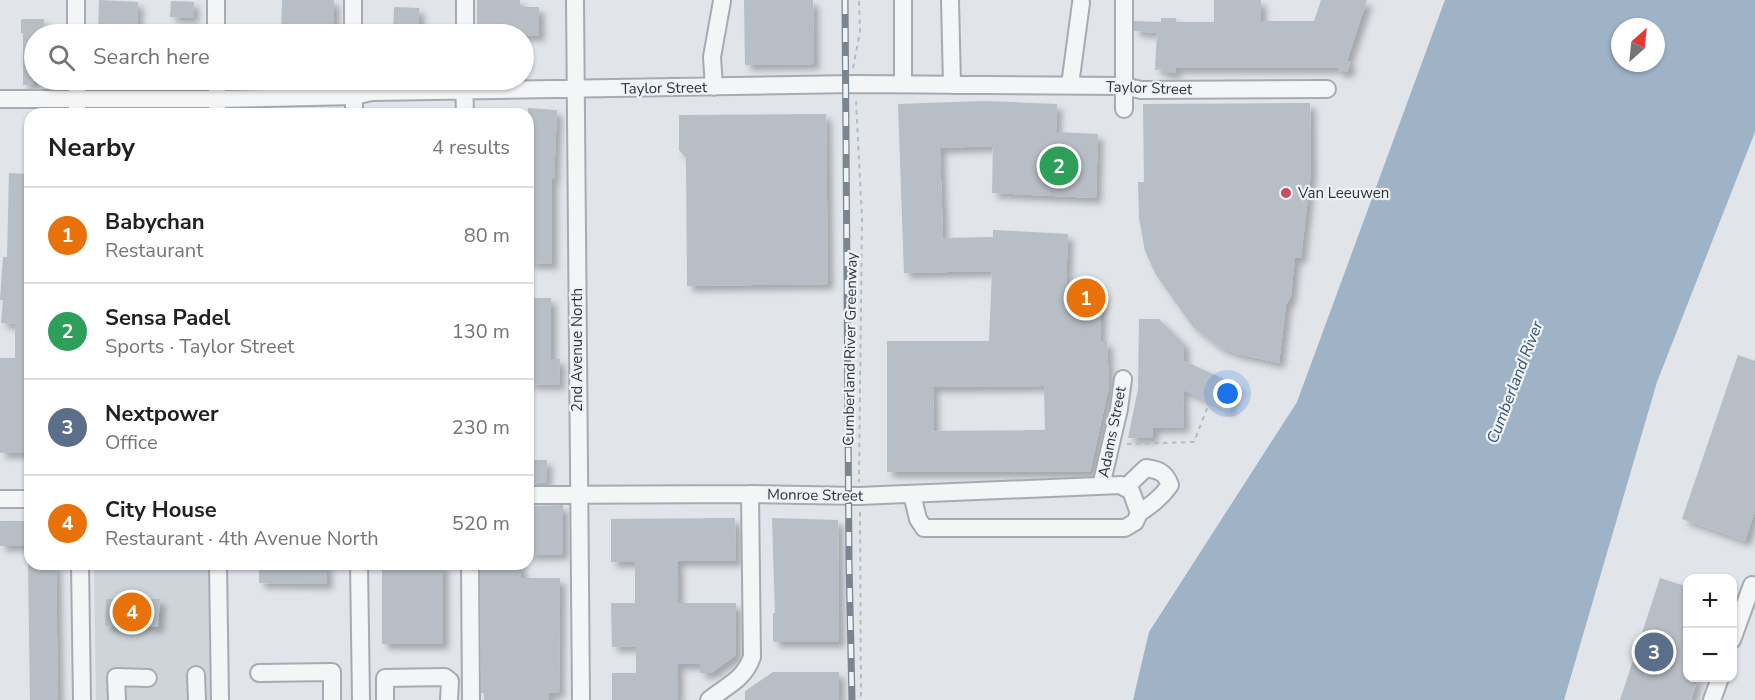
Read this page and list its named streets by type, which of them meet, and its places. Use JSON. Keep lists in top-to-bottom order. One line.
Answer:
{"streets":{"street":["Taylor Street","2nd Avenue North","Adams Street","Monroe Street"],"path":["Cumberland River Greenway"]},"crossings":[["Taylor Street","Cumberland River Greenway"],["Taylor Street","2nd Avenue North"],["Cumberland River Greenway","Monroe Street"],["2nd Avenue North","Monroe Street"],["Adams Street","Monroe Street"]],"water":["Cumberland River"],"places":["Van Leeuwen"],"north":"top right","page":{"search":"Search here","heading":["Nearby","4 results"],"pins":["2","1","4","3"],"list":[{"mark":"1","name":"Babychan","note":"Restaurant","value":"80 m"},{"mark":"2","name":"Sensa Padel","note":"Sports · Taylor Street","value":"130 m"},{"mark":"3","name":"Nextpower","note":"Office","value":"230 m"},{"mark":"4","name":"City House","note":"Restaurant · 4th Avenue North","value":"520 m"}],"map_buttons":["+","−"]}}
